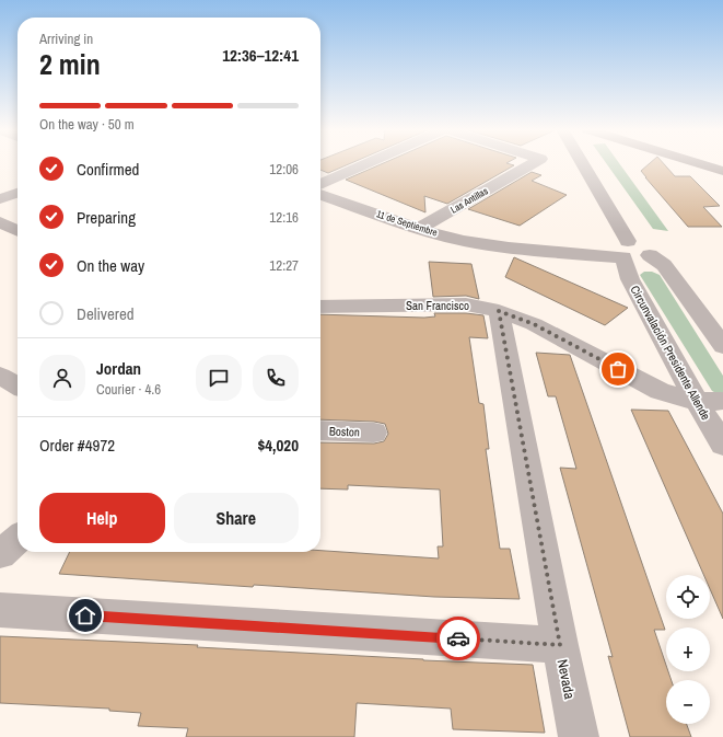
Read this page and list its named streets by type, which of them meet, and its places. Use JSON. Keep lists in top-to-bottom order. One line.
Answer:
{"streets":{"street":["Las Antillas","11 de Septiembre","San Francisco","Circunvalación Presidente Allende","Boston","Nevada"]},"crossings":[["Las Antillas","11 de Septiembre"],["11 de Septiembre","Circunvalación Presidente Allende"],["San Francisco","Circunvalación Presidente Allende"],["San Francisco","Nevada"]],"page":{"heading":["2 min","Arriving in","12:36–12:41"],"panel":["Jordan","Courier · 4.6","Order #4972","$4,020"],"bar":"On the way · 50 m","list":[["Confirmed","12:06"],["Preparing","12:16"],["On the way","12:27"],"Delivered"],"buttons":["Help","Share"],"map_buttons":["+","−"]}}
